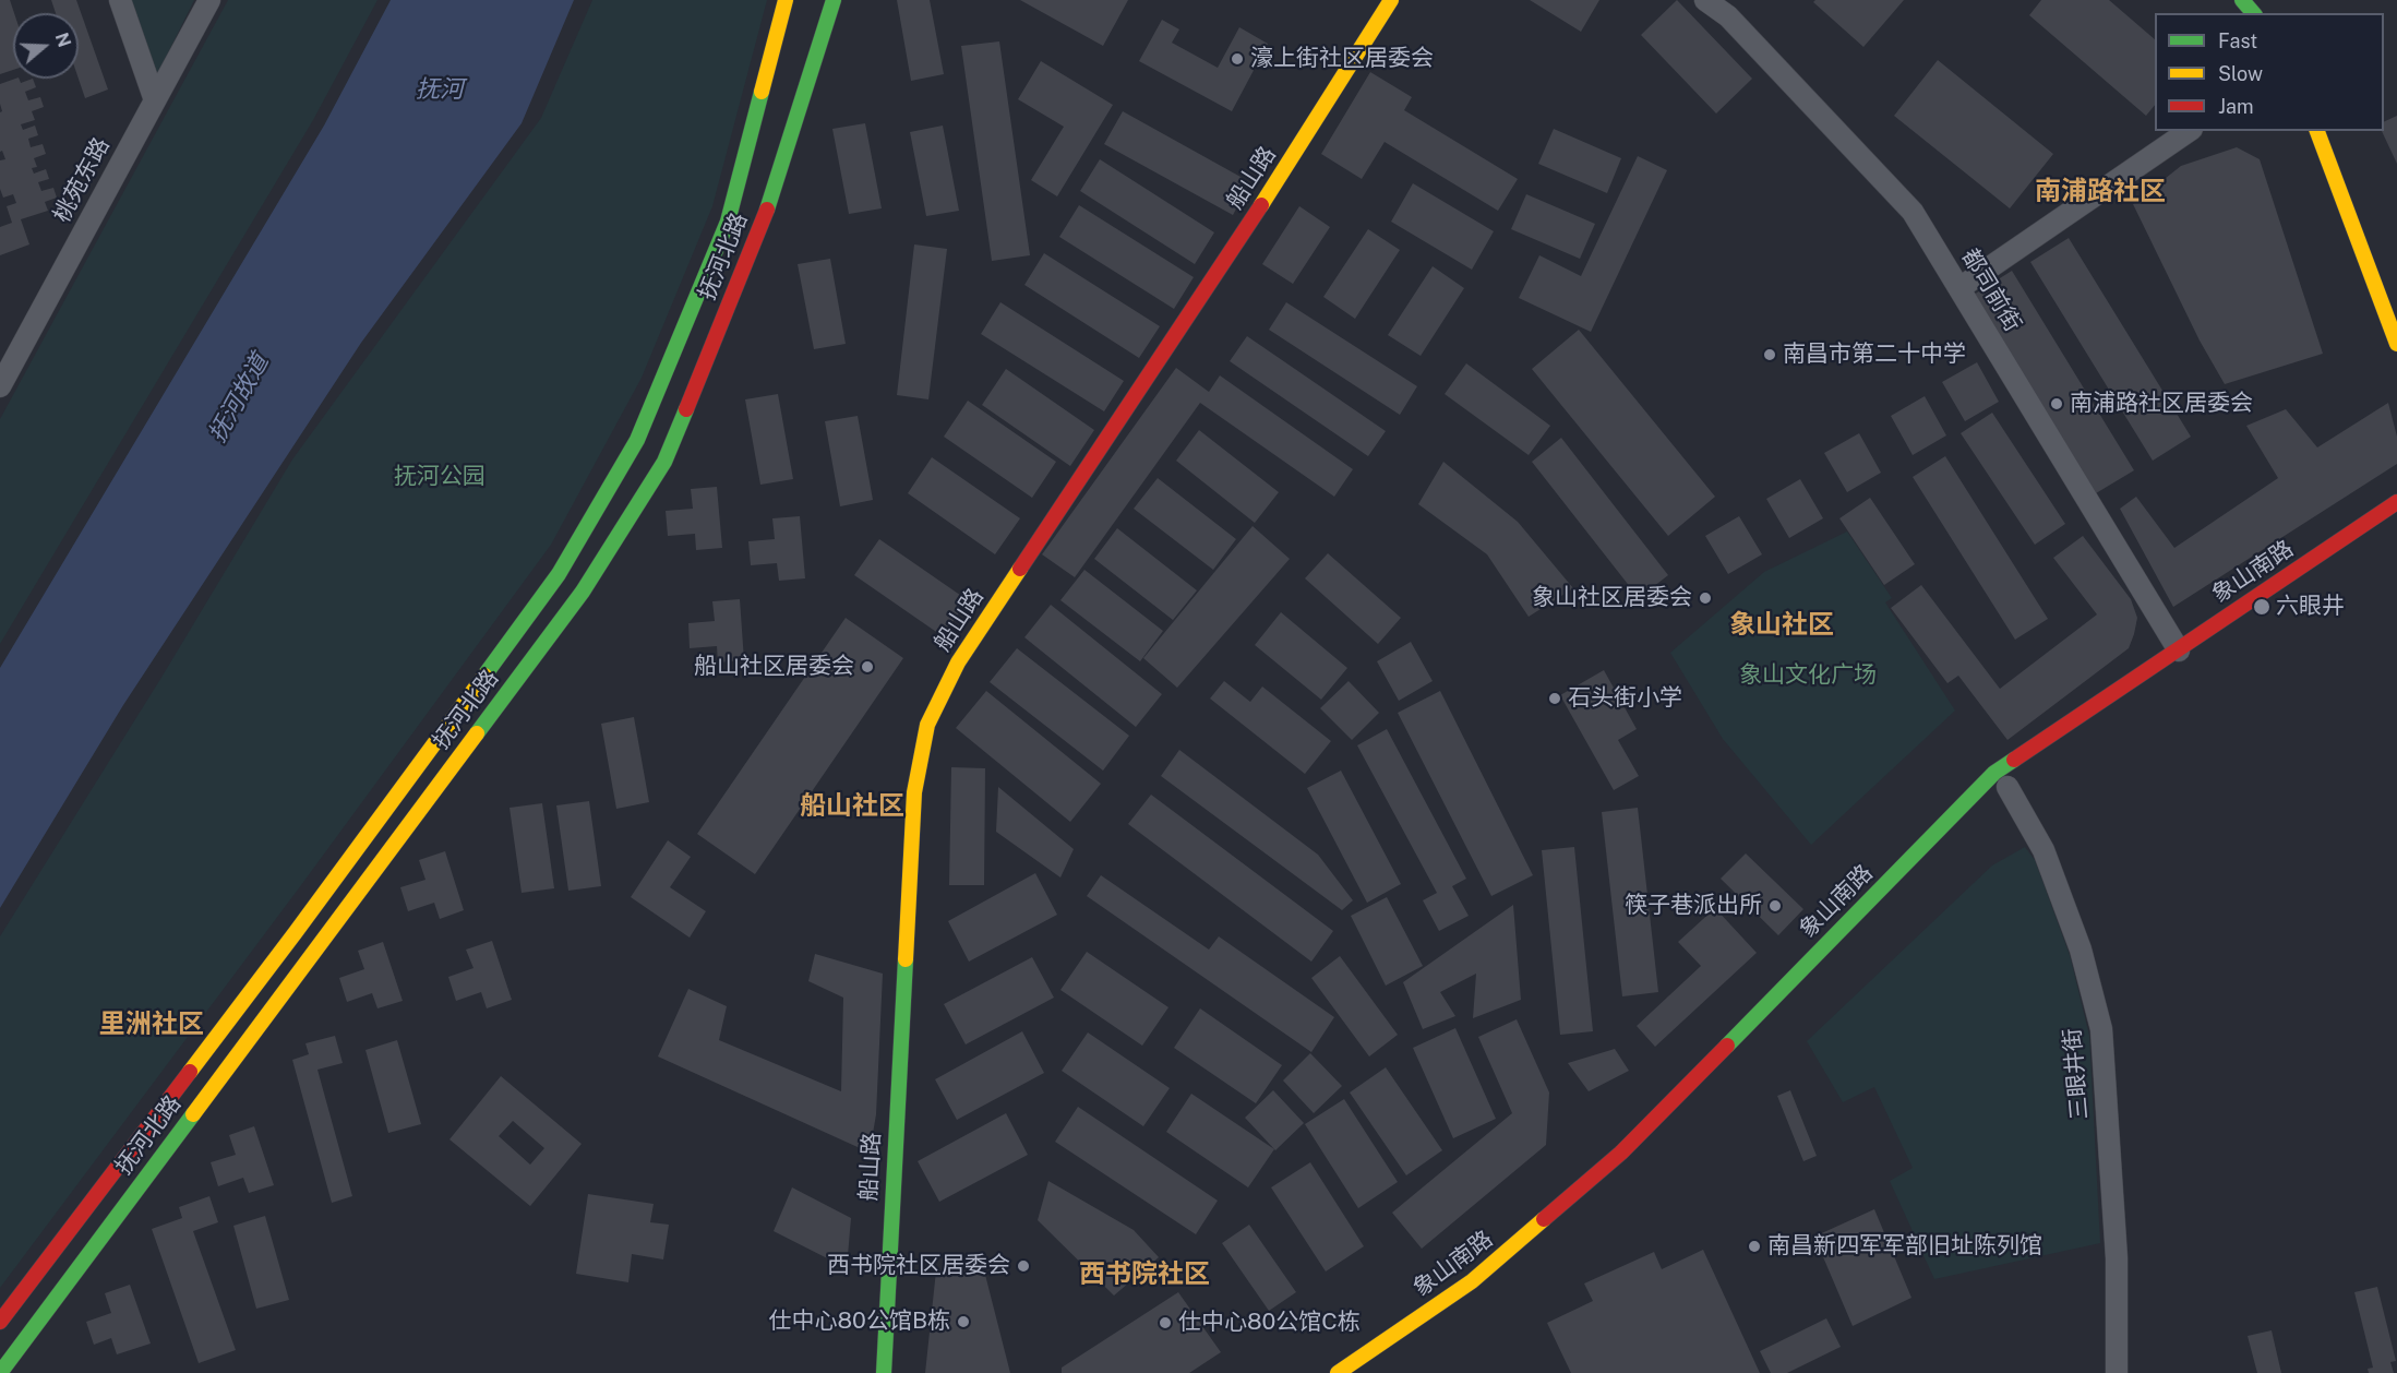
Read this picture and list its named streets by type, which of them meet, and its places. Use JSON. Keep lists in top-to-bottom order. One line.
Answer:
{"streets":{"main road":["船山路","抚河北路","象山南路"],"street":["桃苑东路","都司前街","三眼井街"]},"crossings":[["都司前街","象山南路"]],"districts":["南浦路社区","象山社区","船山社区","里洲社区","西书院社区"],"water":["抚河","抚河故道"],"parks":["抚河公园","象山文化广场"],"places":["濠上街社区居委会","南昌市第二十中学","南浦路社区居委会","象山社区居委会","六眼井","船山社区居委会","石头街小学","筷子巷派出所","南昌新四军军部旧址陈列馆","西书院社区居委会","仕中心80公馆B栋","仕中心80公馆C栋"],"legend":["Fast","Slow","Jam"],"north":"right"}
